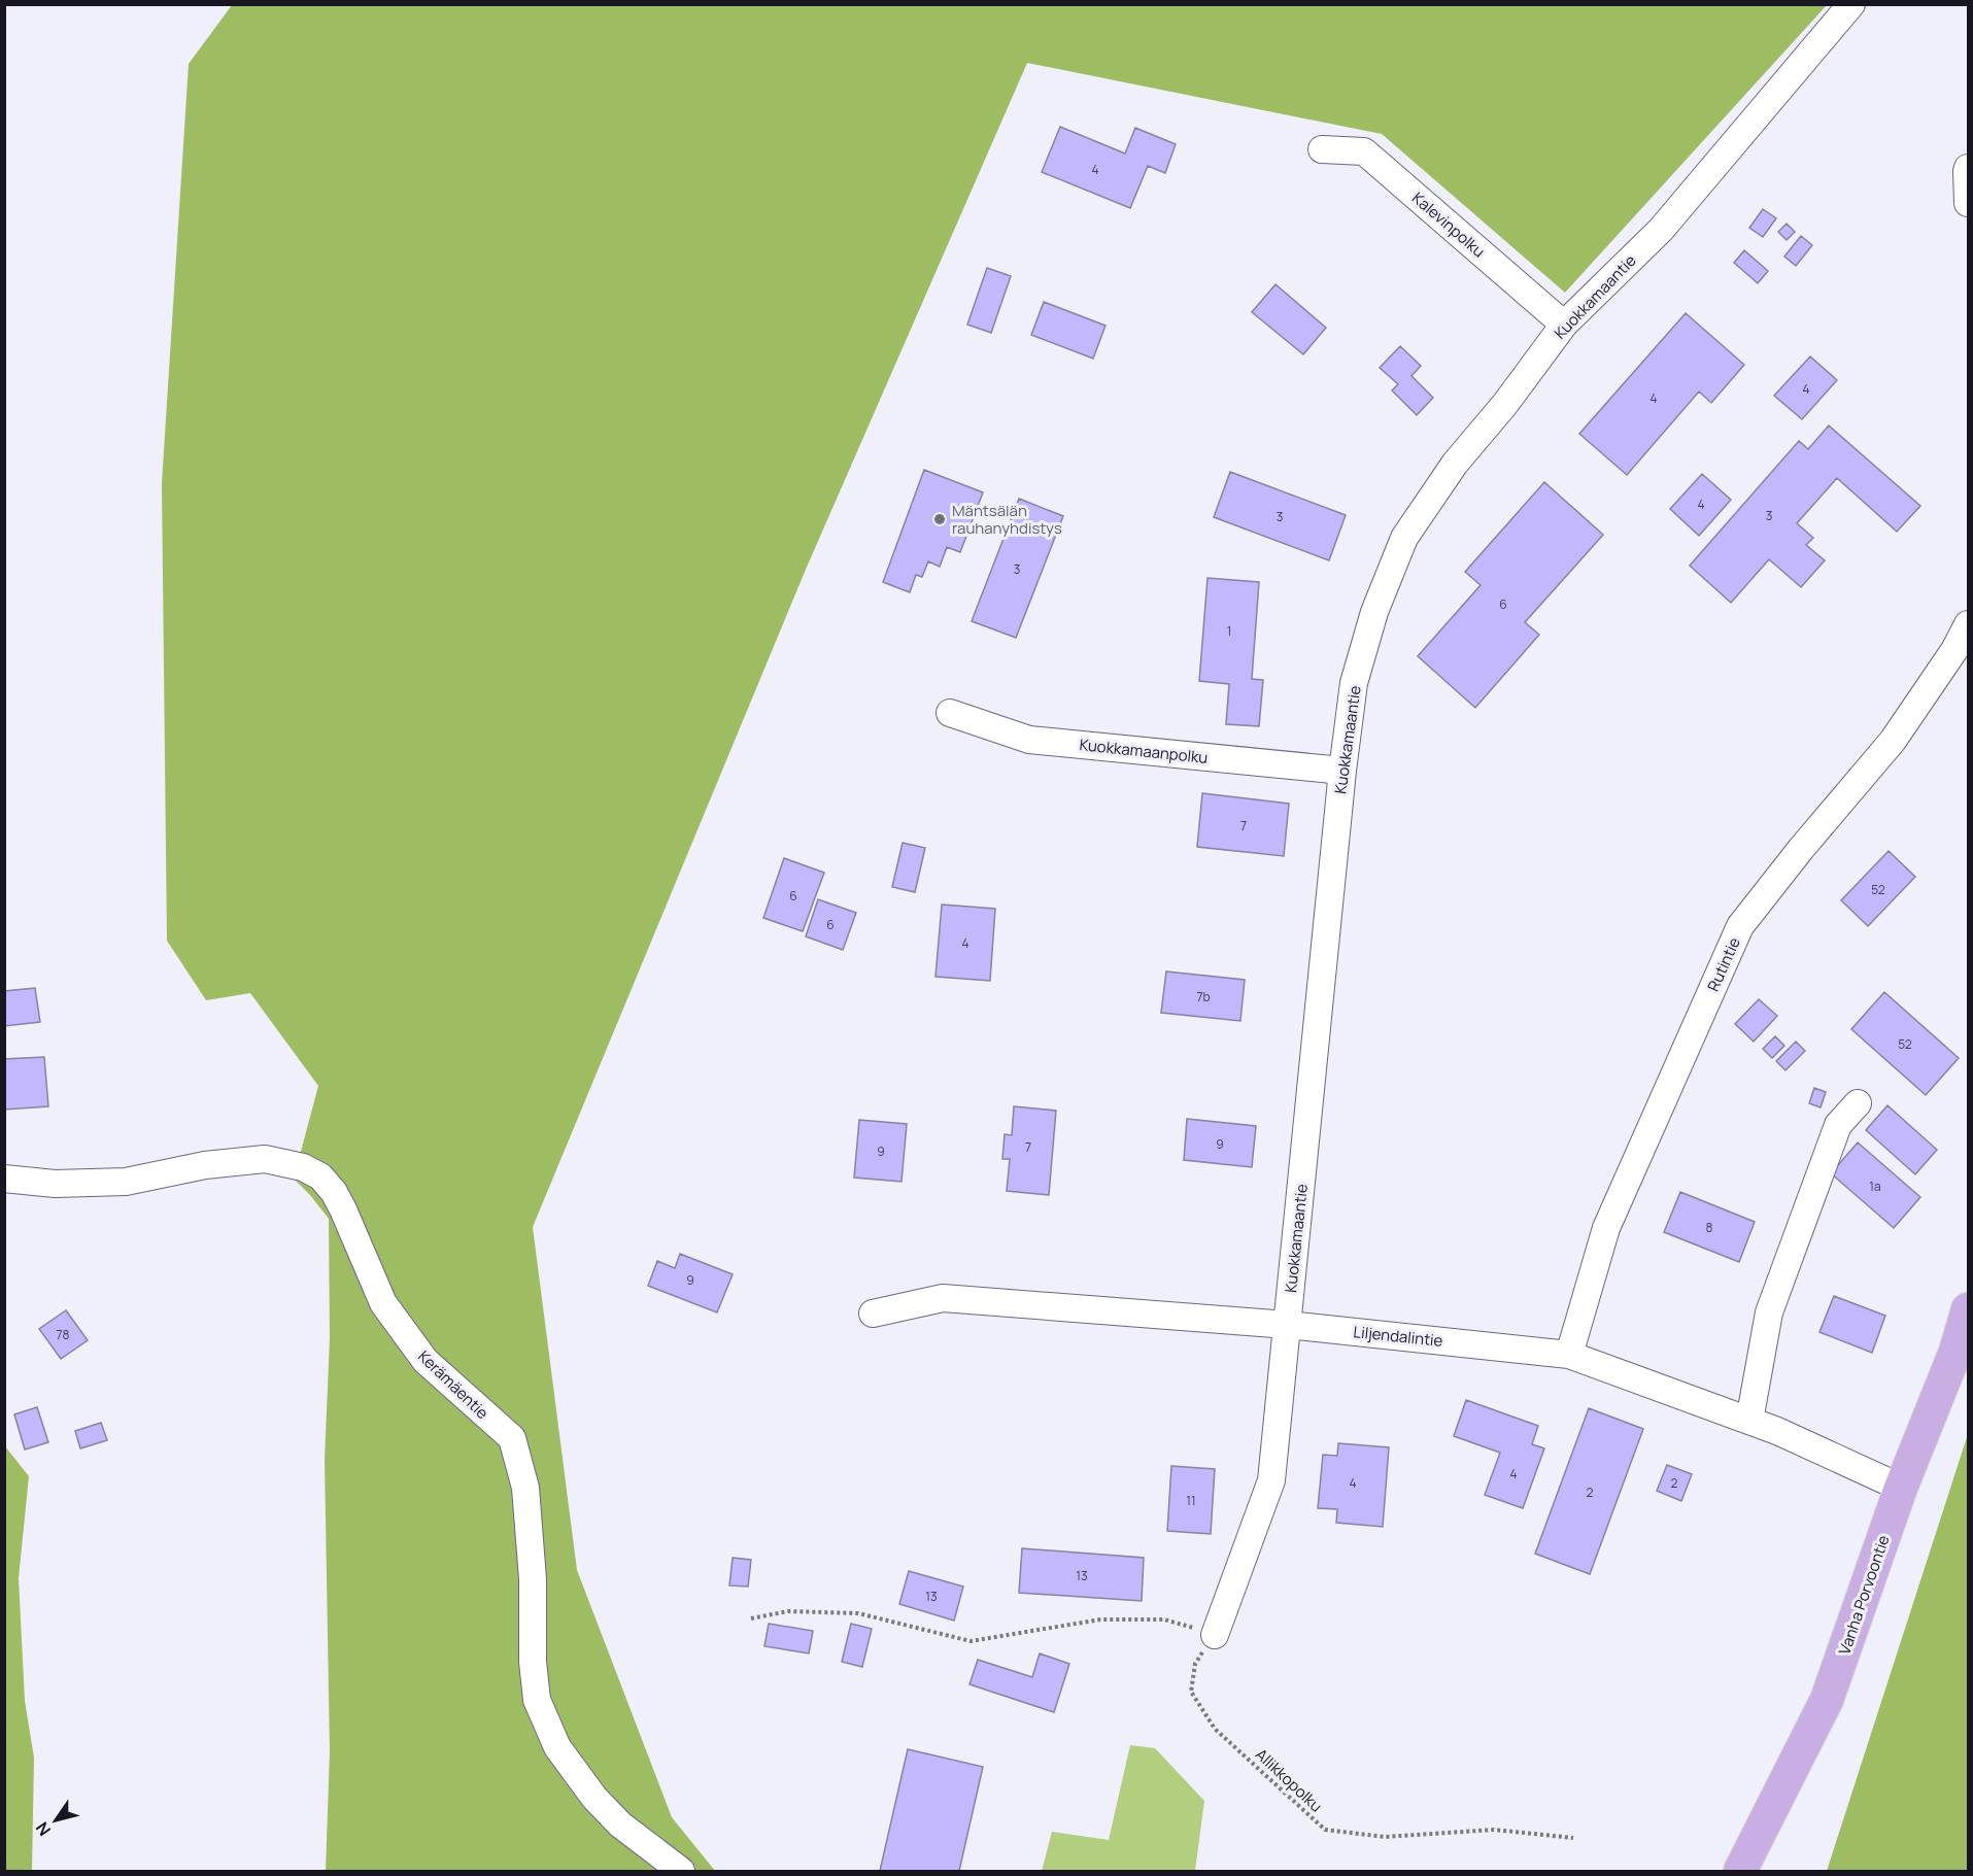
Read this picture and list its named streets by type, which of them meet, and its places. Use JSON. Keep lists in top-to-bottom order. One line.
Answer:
{"streets":{"main road":["Vanha Porvoontie"],"street":["Kalevinpolku","Kuokkamaantie","Kuokkamaanpolku","Rutintie","Liljendalintie","Kerämäentie"],"path":["Allikkopolku"]},"crossings":[["Kalevinpolku","Kuokkamaantie"],["Kuokkamaantie","Kuokkamaanpolku"],["Kuokkamaantie","Liljendalintie"],["Kuokkamaantie","Allikkopolku"],["Rutintie","Liljendalintie"],["Liljendalintie","Vanha Porvoontie"]],"places":["Mäntsälän rauhanyhdistys"],"house_numbers":["4","4","4","4","3","3","3","6","1","7","52","6","6","4","7b","52","9","7","9","1a","8","9","78","4","4","2","2","11","13","13"],"north":"bottom left"}
